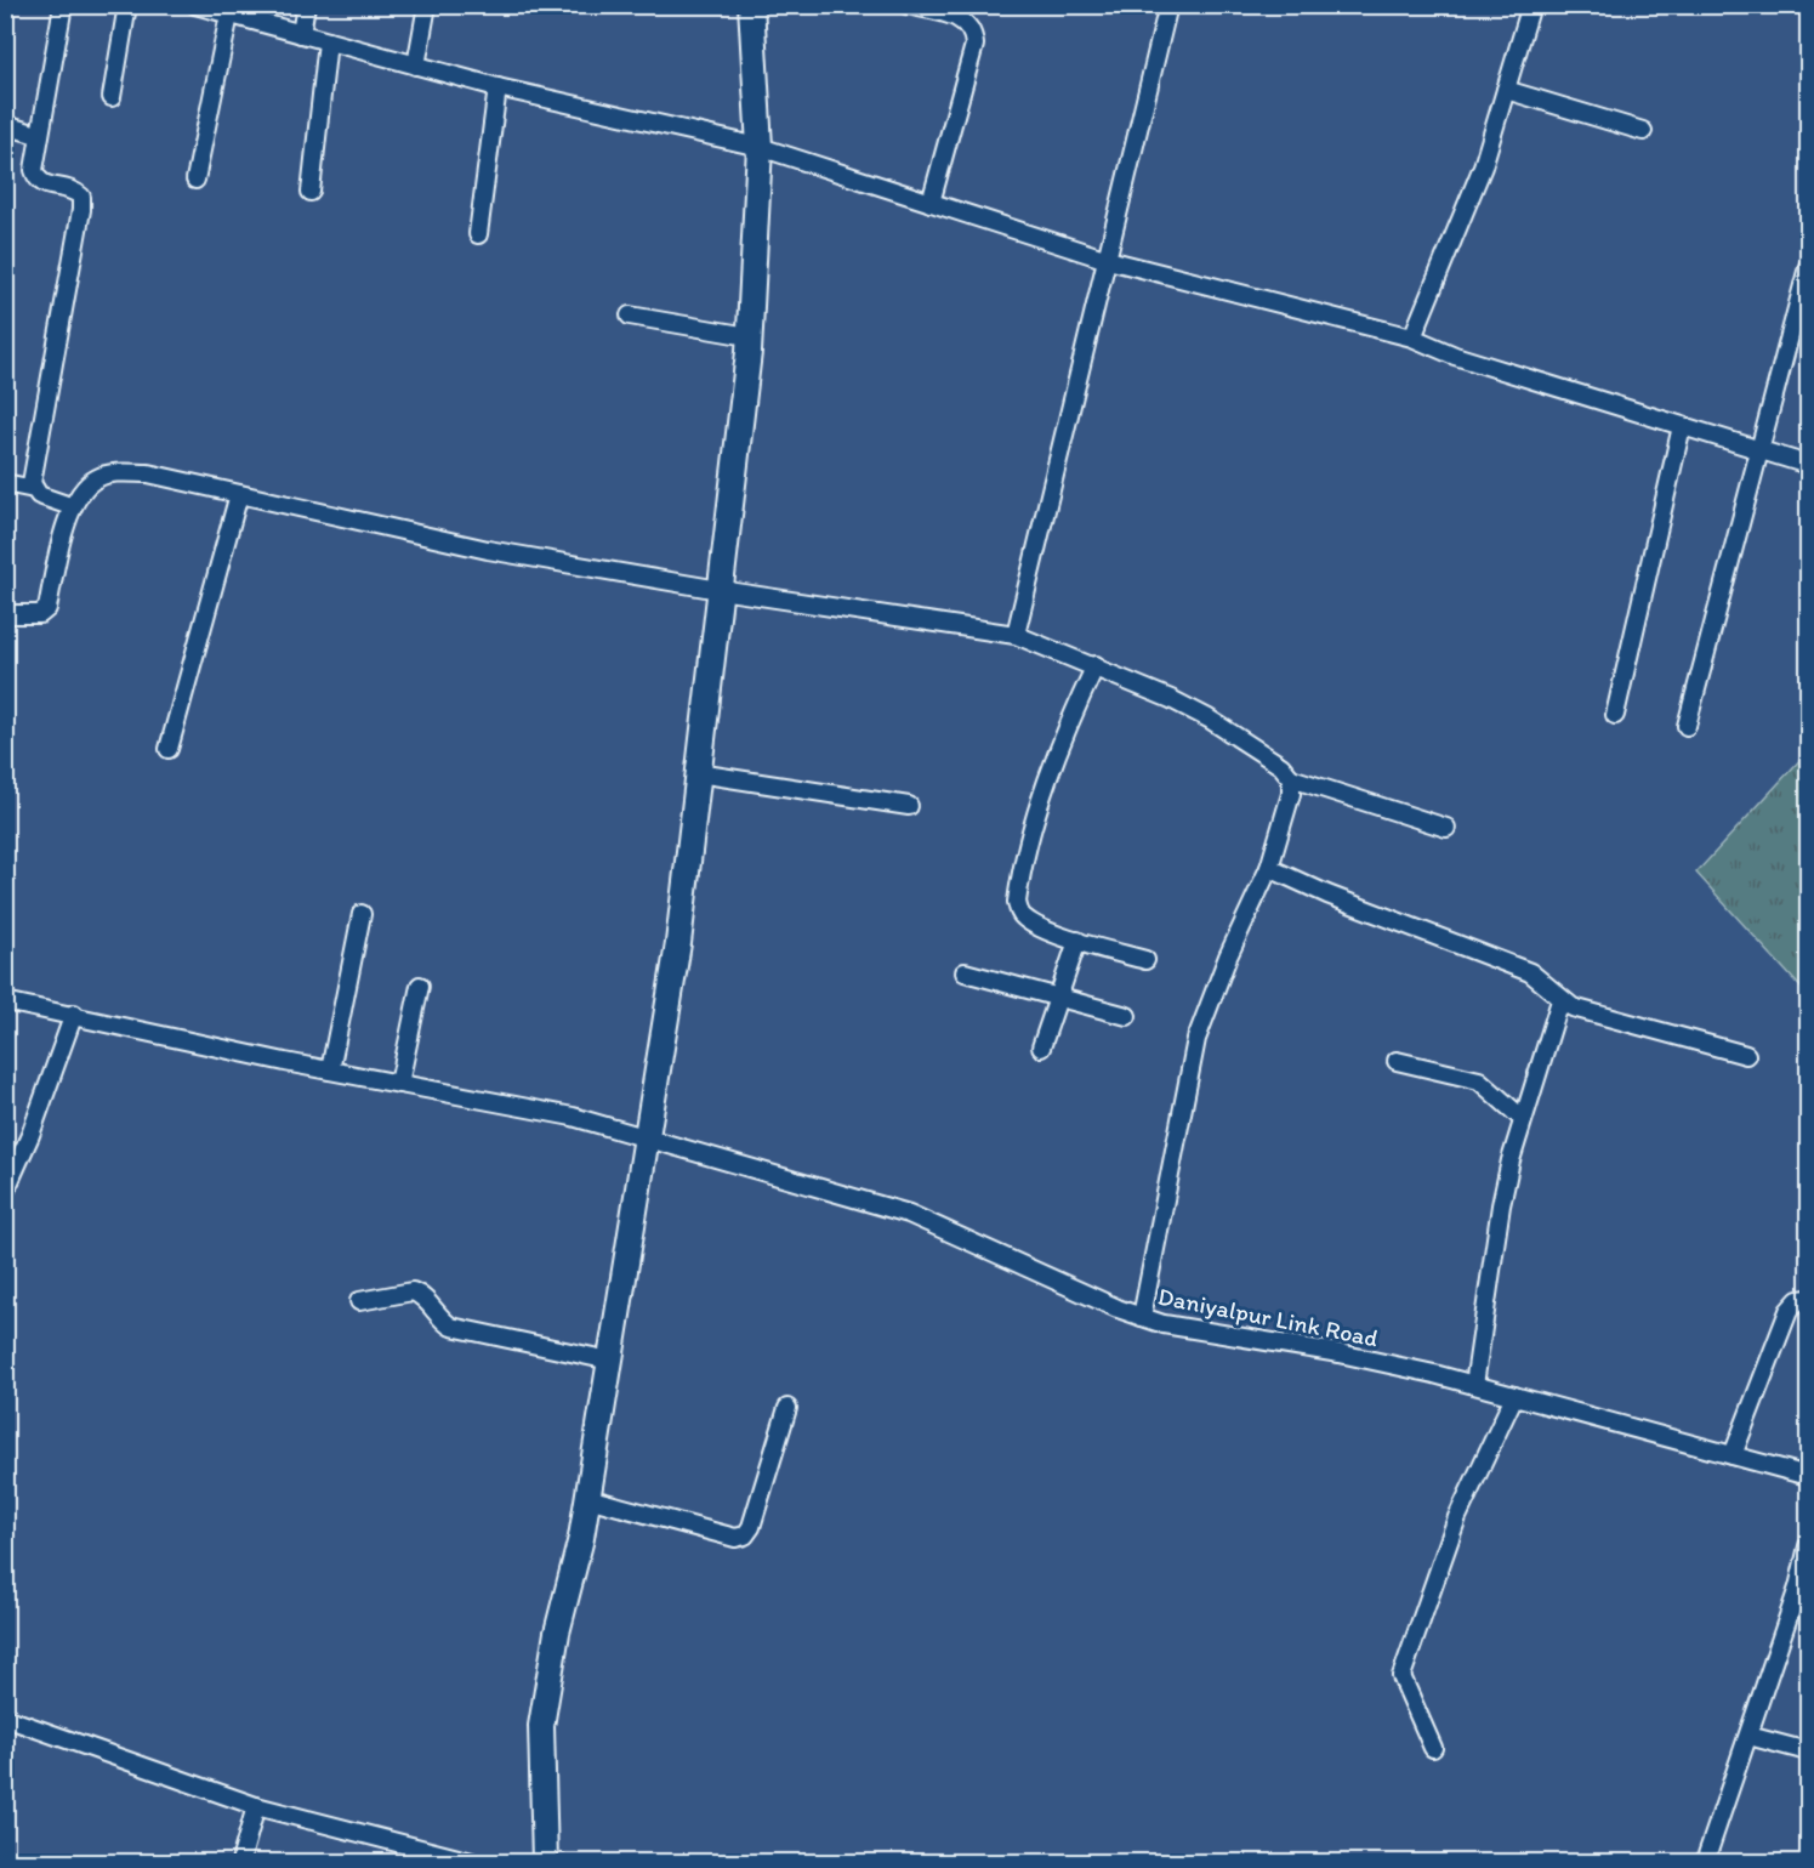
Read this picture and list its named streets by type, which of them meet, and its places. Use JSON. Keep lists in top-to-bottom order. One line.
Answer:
{"streets":{"street":["Daniyalpur Link Road"]}}
